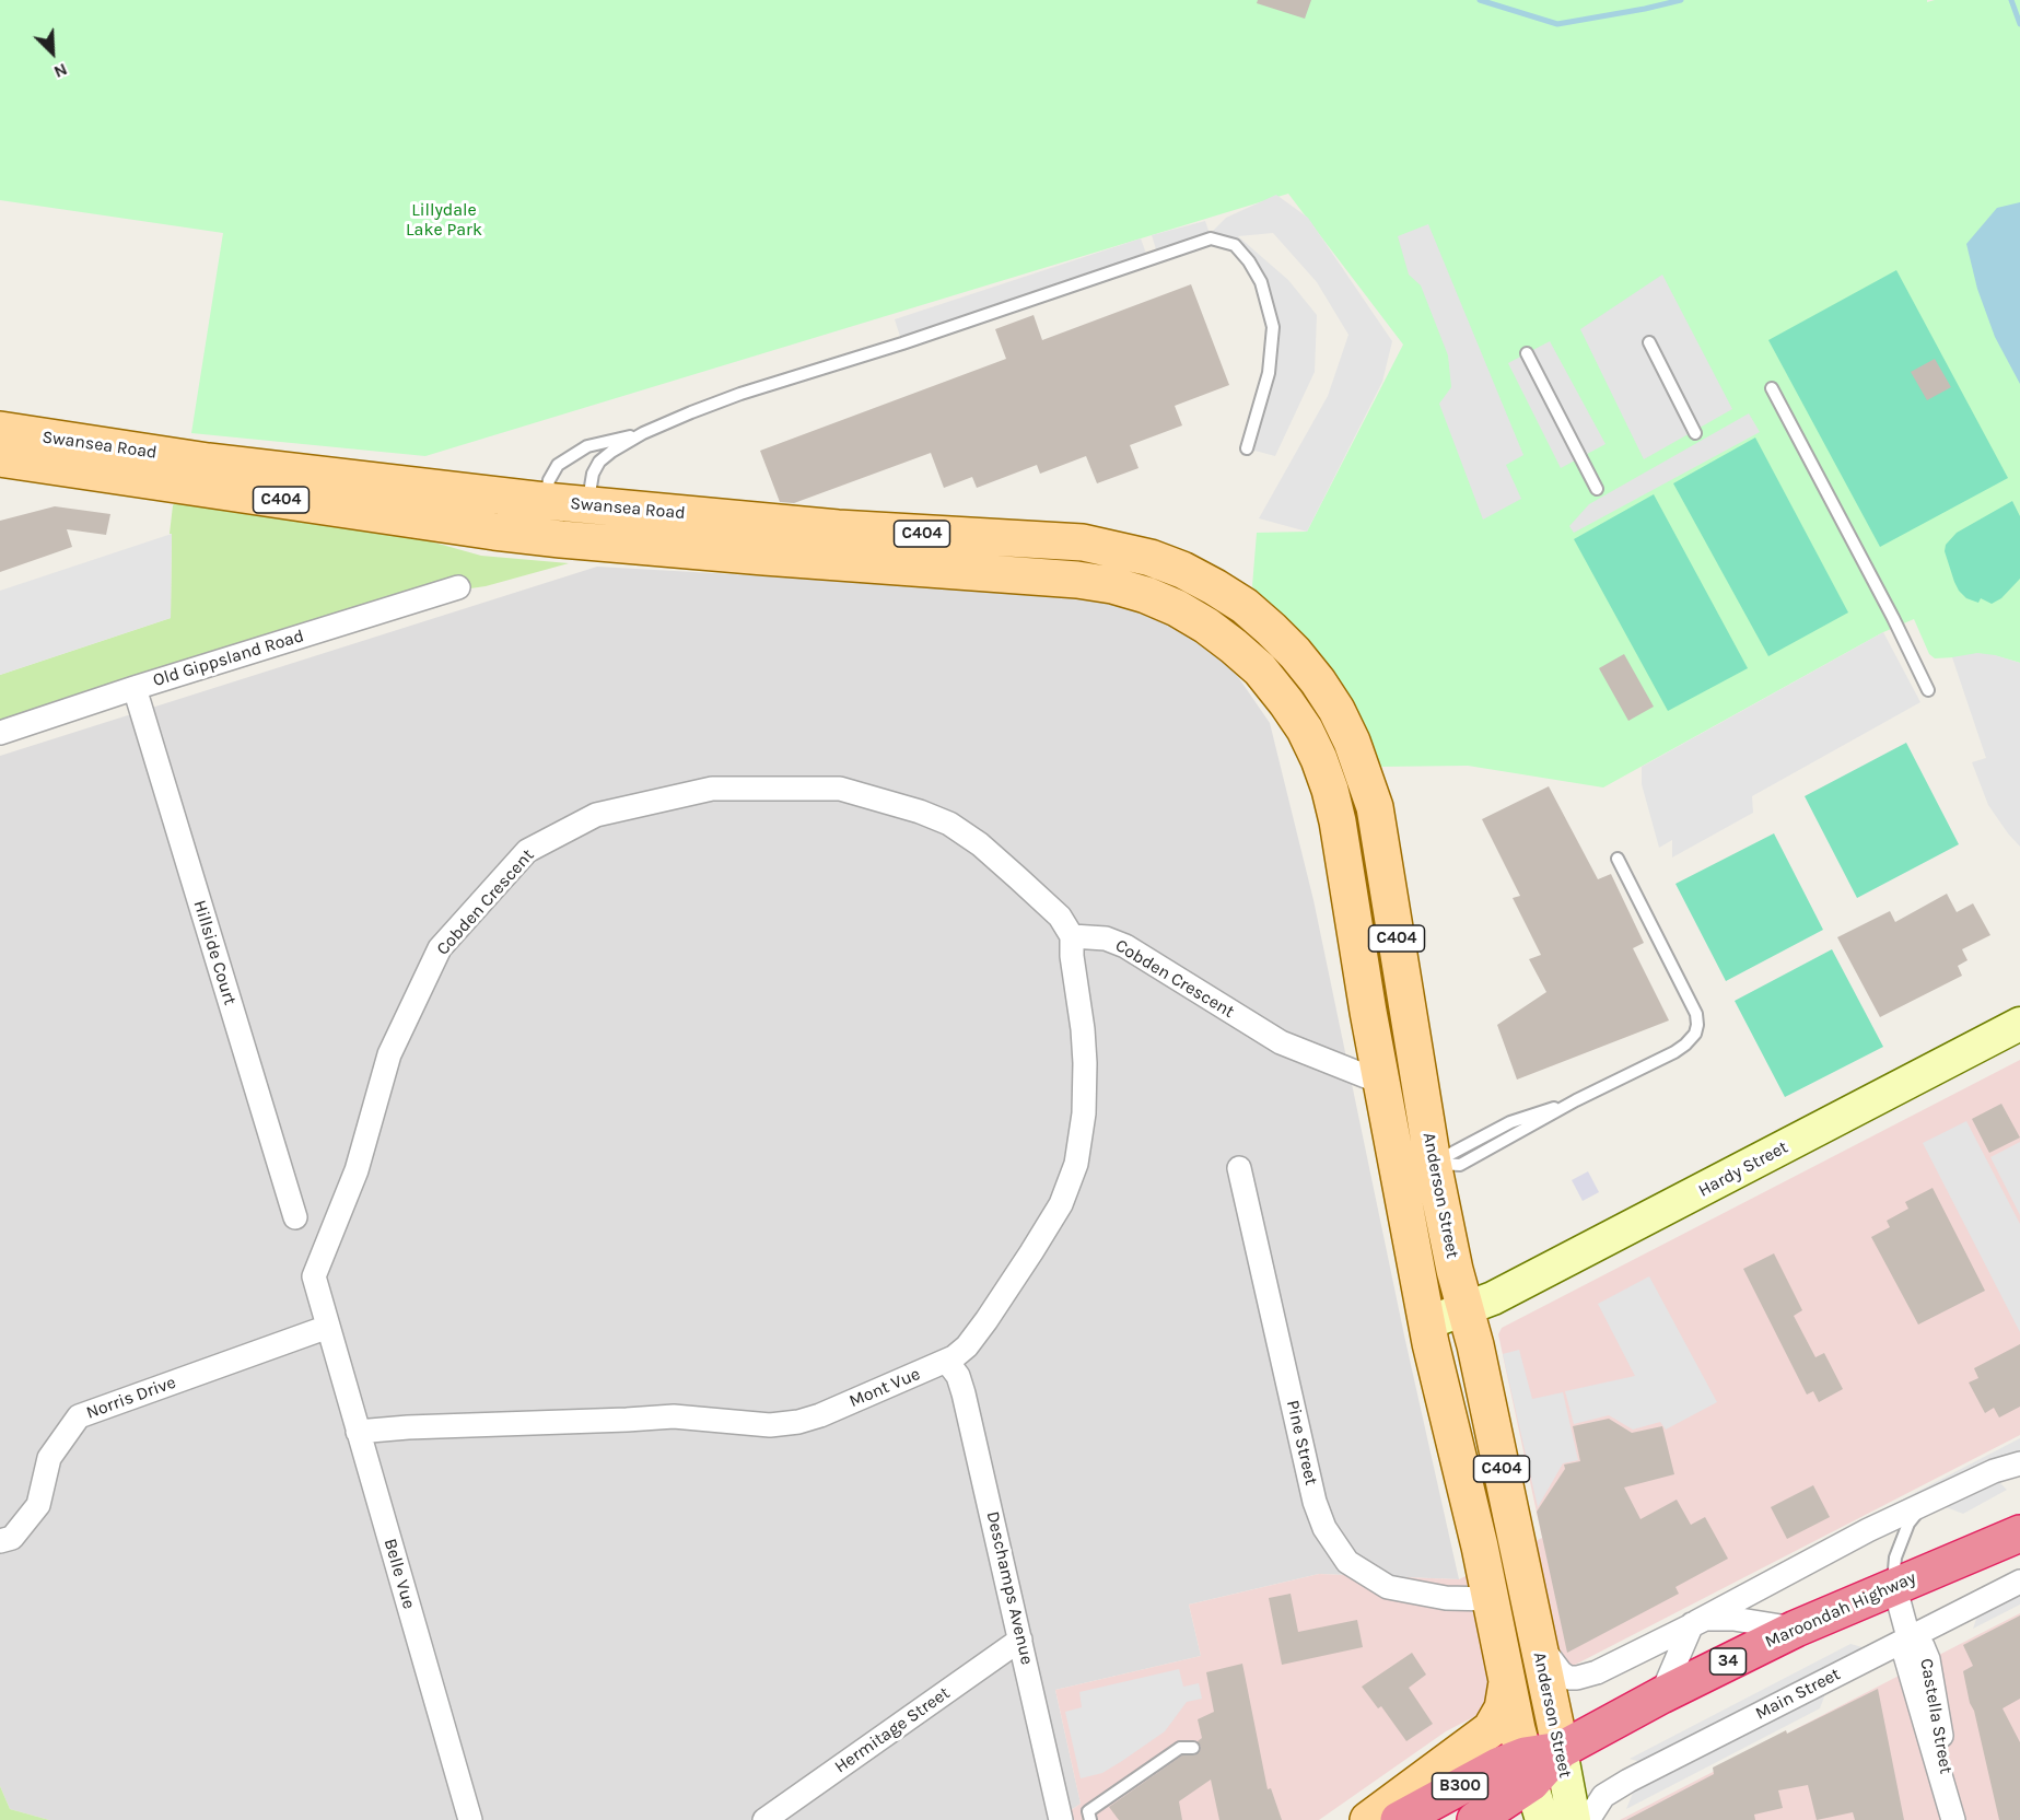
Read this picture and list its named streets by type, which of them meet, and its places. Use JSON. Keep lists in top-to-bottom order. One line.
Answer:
{"streets":{"highway":["Maroondah Highway","34","B300"],"main road":["Swansea Road","C404","Hardy Street","Anderson Street"],"street":["Old Gippsland Road","Cobden Crescent","Hillside Court","Mont Vue","Norris Drive","Pine Street","Belle Vue","Deschamps Avenue","Main Street","Castella Street","Hermitage Street"]},"crossings":[["Swansea Road","Anderson Street"],["Old Gippsland Road","Hillside Court"],["Cobden Crescent","Anderson Street"],["Cobden Crescent","Mont Vue"],["Cobden Crescent","Norris Drive"],["Cobden Crescent","Belle Vue"],["Hardy Street","Anderson Street"],["Anderson Street","Pine Street"],["Anderson Street","Maroondah Highway"],["Mont Vue","Belle Vue"],["Mont Vue","Deschamps Avenue"],["Norris Drive","Belle Vue"],["Deschamps Avenue","Hermitage Street"],["Maroondah Highway","Castella Street"],["Main Street","Castella Street"]],"parks":["Lillydale Lake Park"],"north":"bottom right"}
